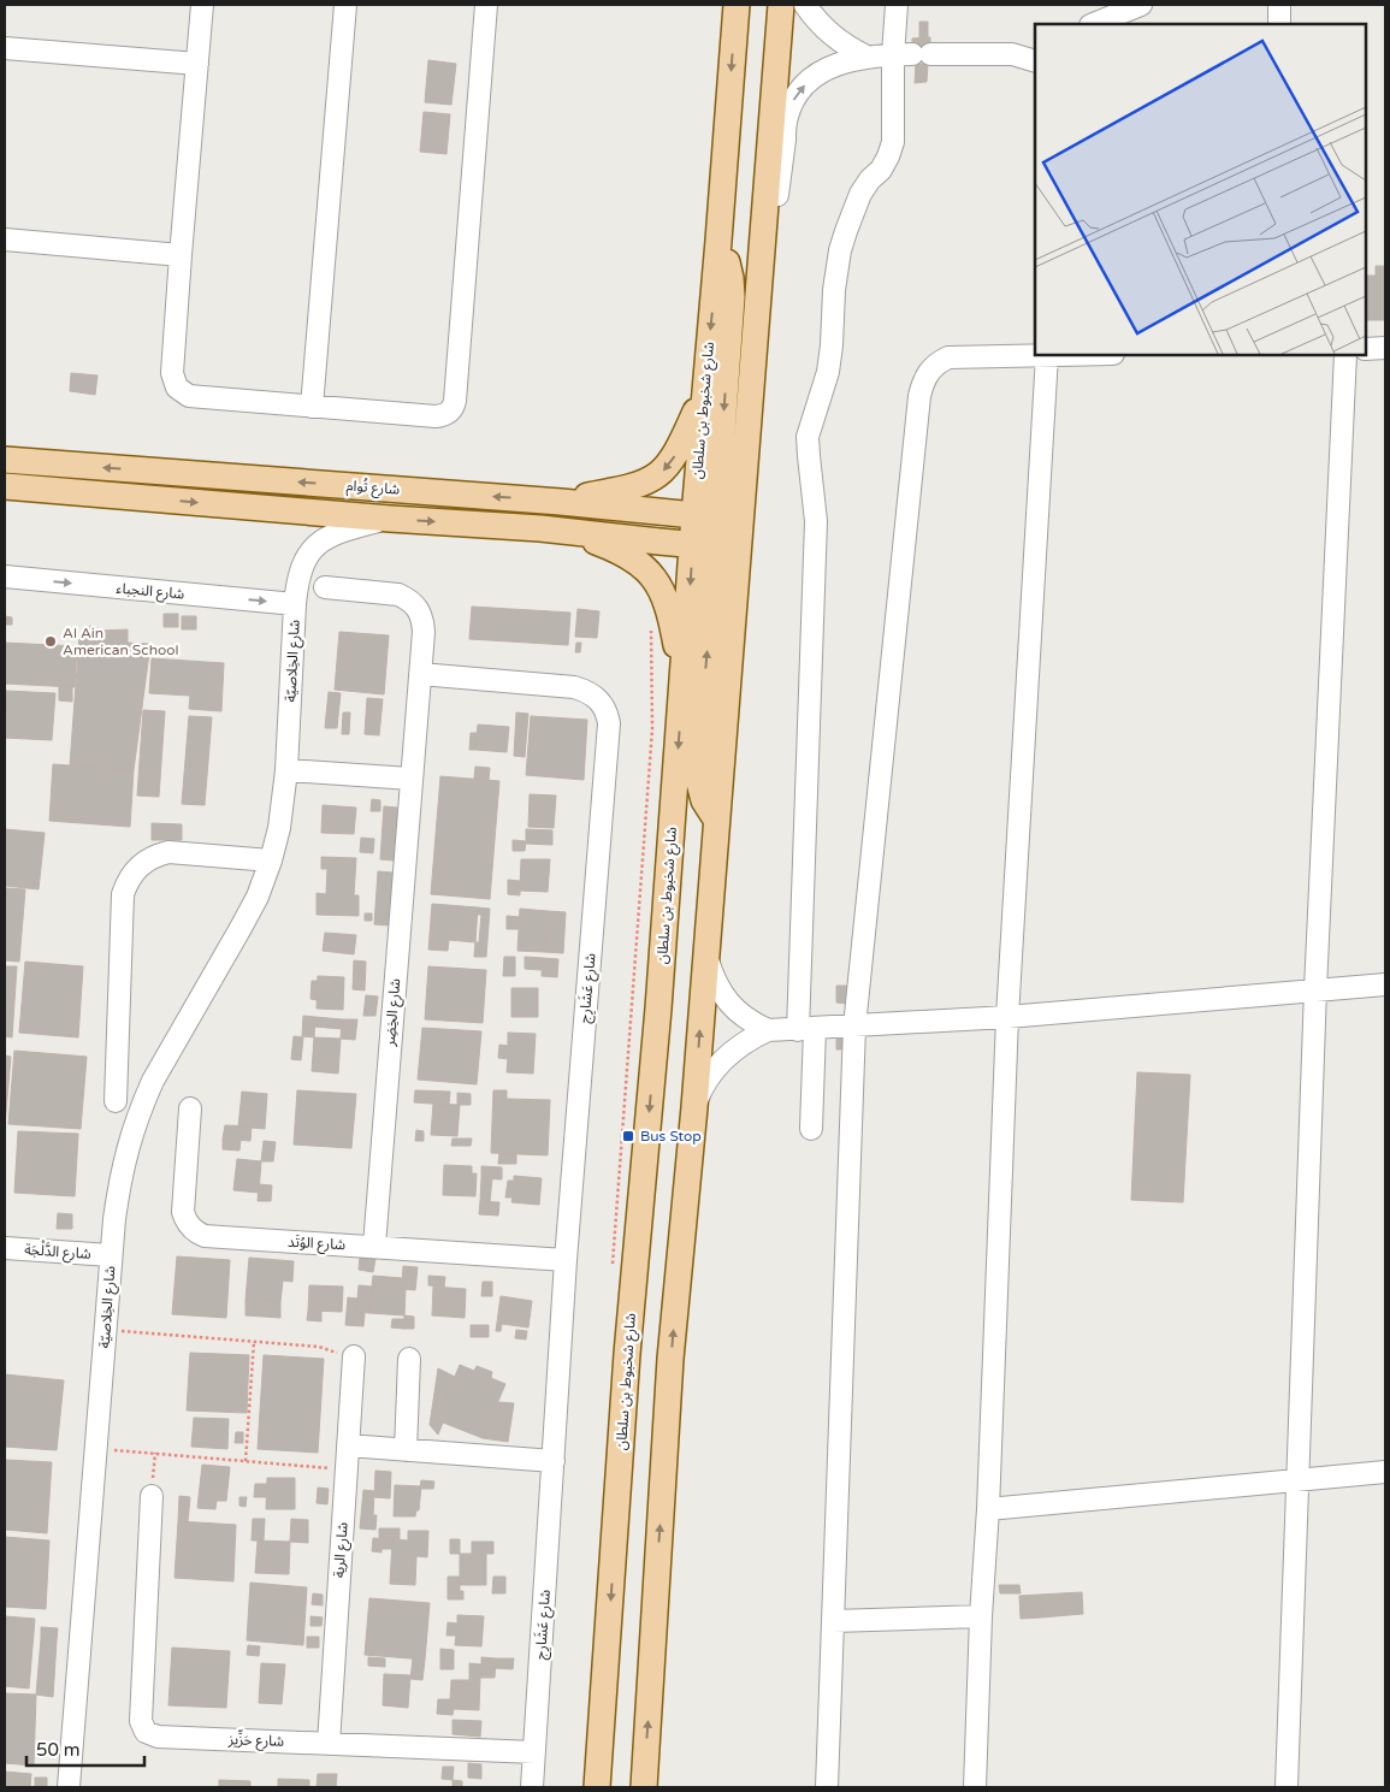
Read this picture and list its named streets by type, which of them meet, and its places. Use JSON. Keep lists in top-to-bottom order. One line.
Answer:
{"streets":{"main road":["شارع شخبوط بن سلطان","شارع تُوام"],"street":["شارع النجباء","شارع الخِلاصيّة","شارع عَشَارِج","شارع الخِضِر","شارع الوُتَد","شارع الدَّلْجَة","شارع الرية","شارع حَزِّيز"]},"crossings":[["شارع شخبوط بن سلطان","شارع تُوام"],["شارع تُوام","شارع الخِلاصيّة"],["شارع النجباء","شارع الخِلاصيّة"],["شارع الخِلاصيّة","شارع الدَّلْجَة"],["شارع عَشَارِج","شارع الخِضِر"],["شارع عَشَارِج","شارع الوُتَد"],["شارع عَشَارِج","شارع حَزِّيز"],["شارع الخِضِر","شارع الوُتَد"],["شارع الرية","شارع حَزِّيز"]],"one_way":["شارع النجباء"],"places":{"other":["Al Ain American School"],"transit":["Bus Stop"]},"scale_bar":"50 m"}
